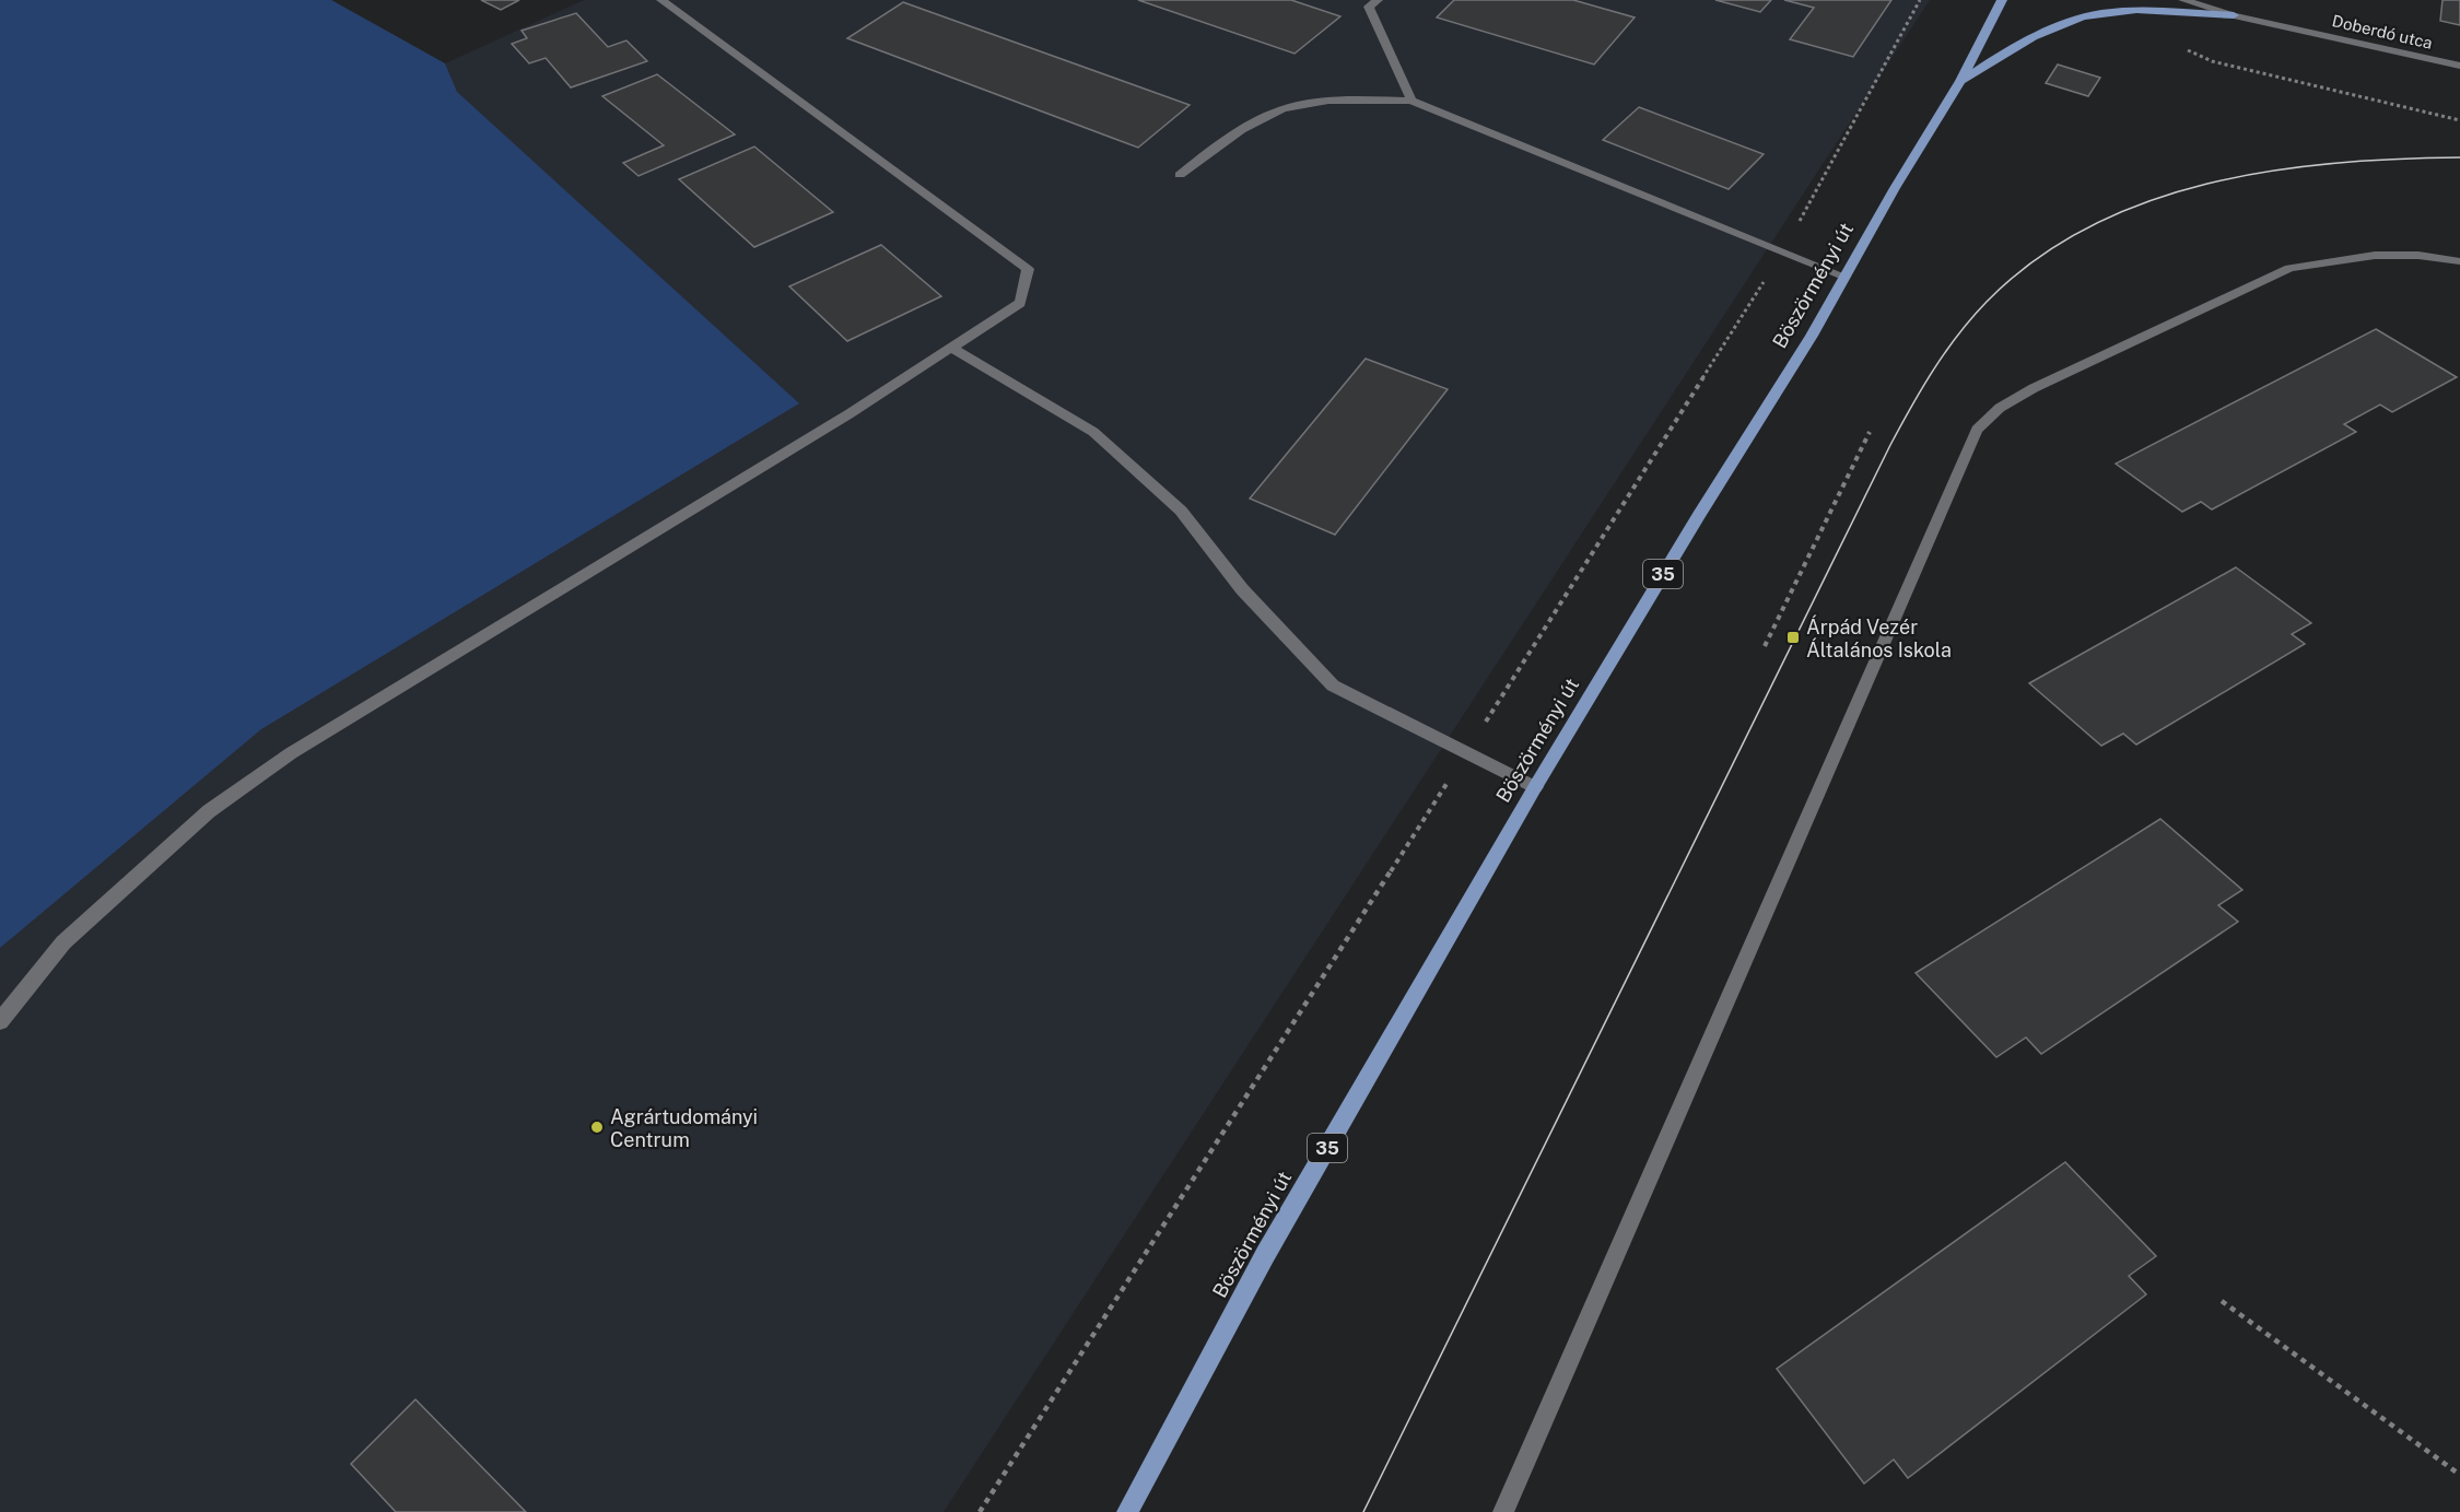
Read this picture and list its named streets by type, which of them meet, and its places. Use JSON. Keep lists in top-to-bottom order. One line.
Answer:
{"streets":{"main road":["Böszörményi út","35"],"street":["Doberdó utca"]},"places":{"transit":["Árpád Vezér Általános Iskola"],"other":["Agrártudományi Centrum"]}}
